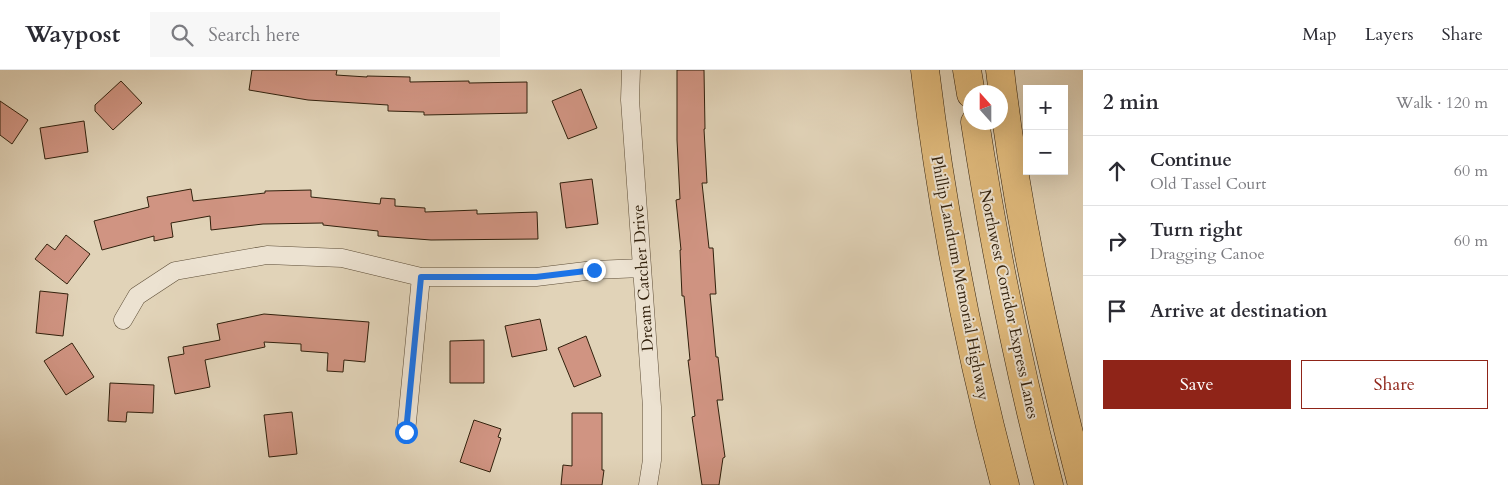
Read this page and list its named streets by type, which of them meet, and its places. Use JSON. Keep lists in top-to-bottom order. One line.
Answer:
{"streets":{"highway":["Phillip Landrum Memorial Highway","Northwest Corridor Express Lanes"],"street":["Dream Catcher Drive"]},"north":"top","page":{"header":"Waypost","search":"Search here","nav":["Map","Layers","Share"],"heading":["2 min","Walk · 120 m"],"map_buttons":["+","−"],"list":[["Continue","Old Tassel Court","60 m"],["Turn right","Dragging Canoe","60 m"],"Arrive at destination"],"buttons":["Save","Share"]}}
